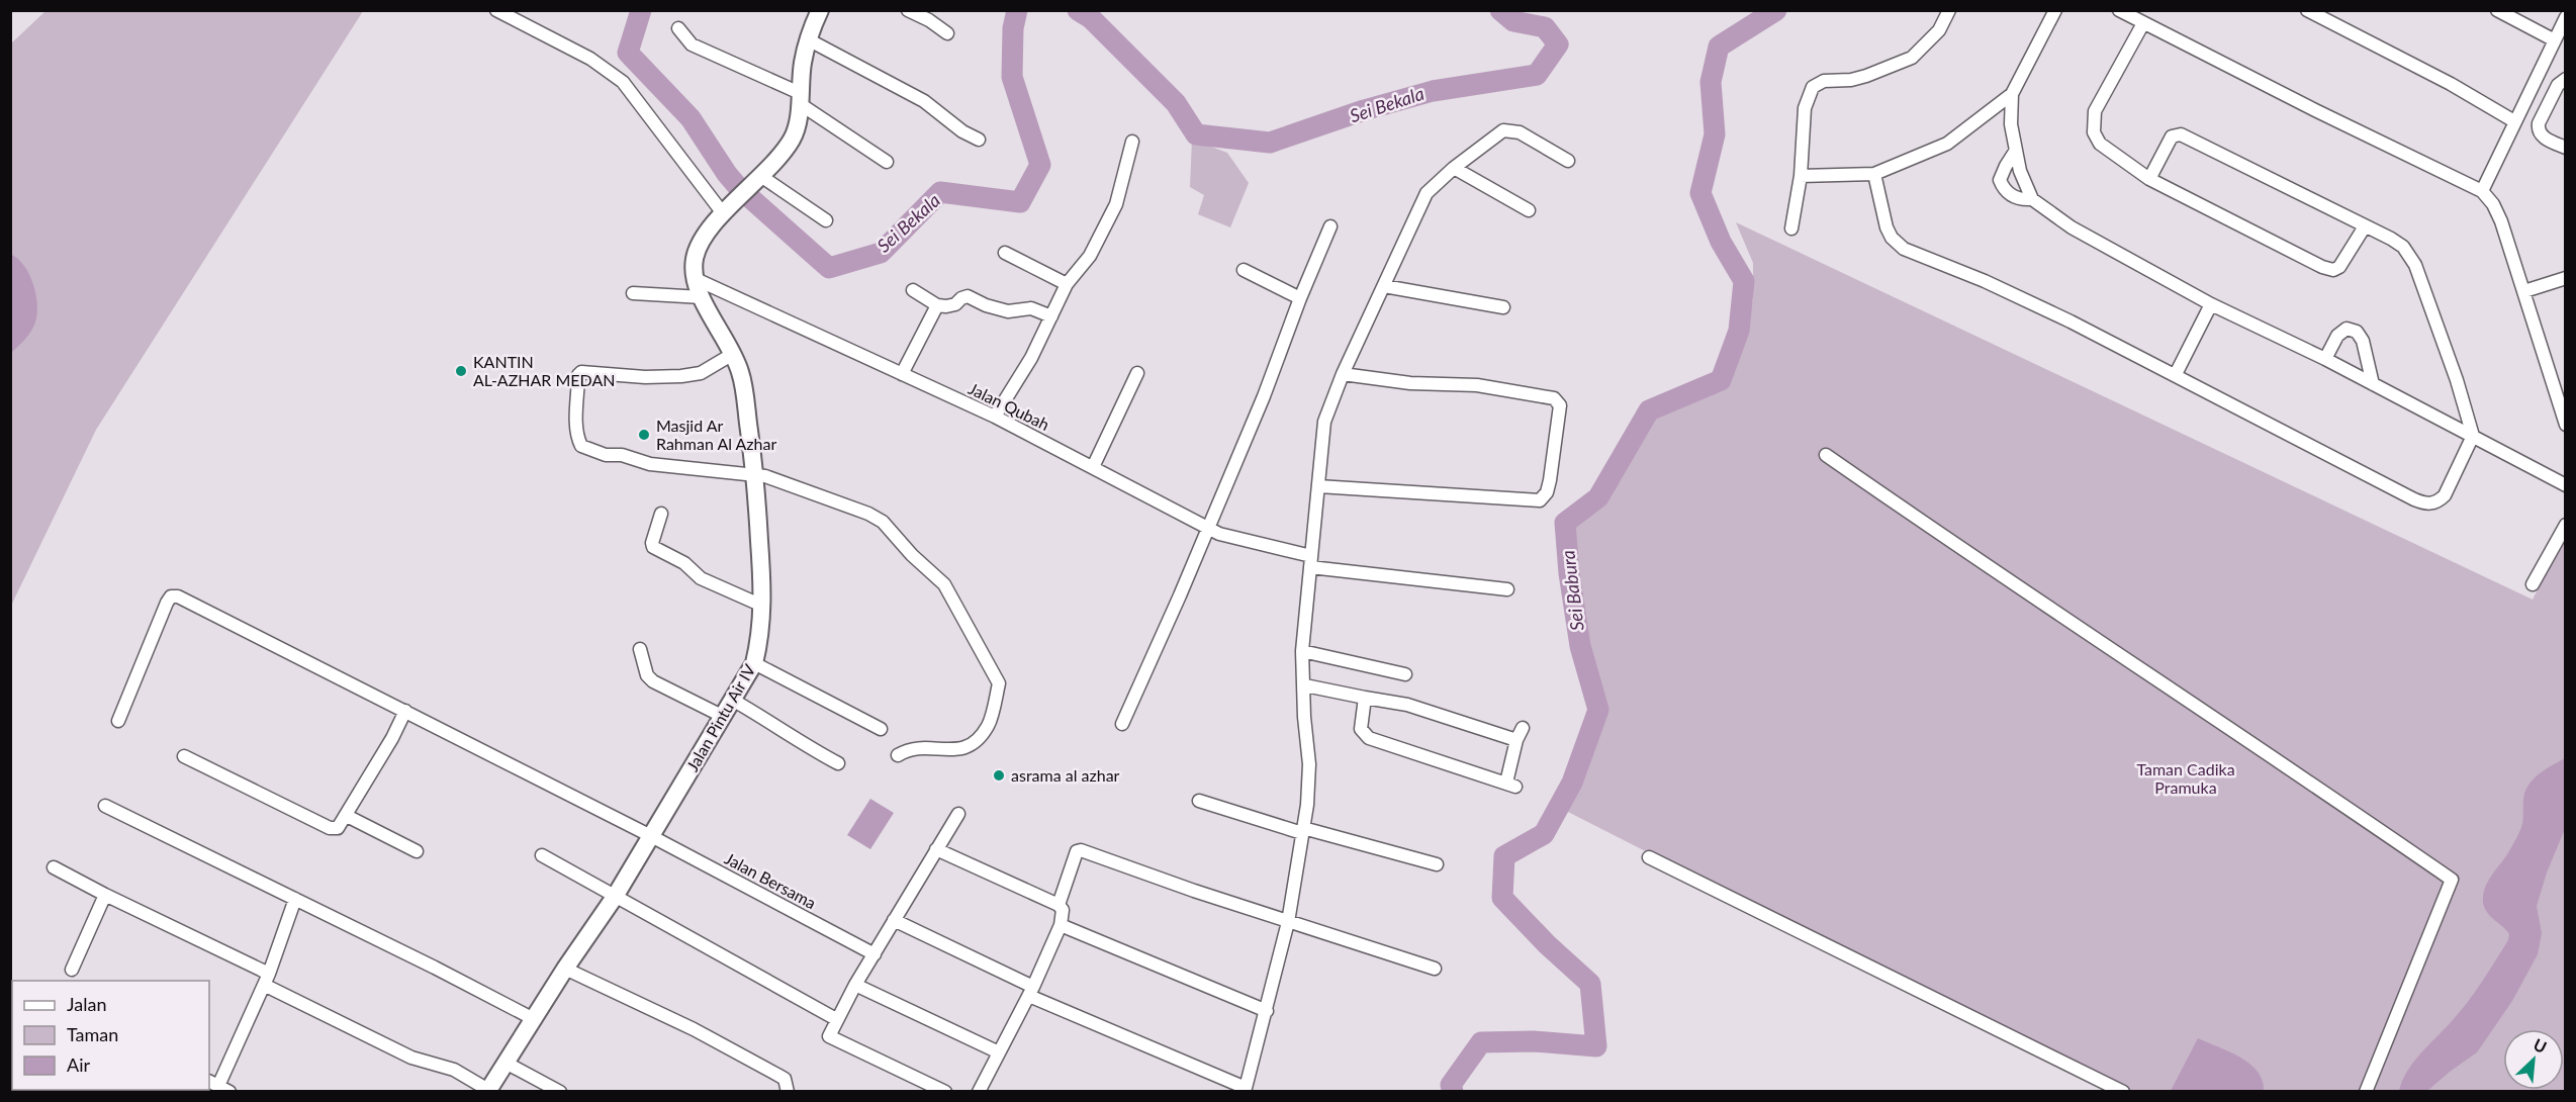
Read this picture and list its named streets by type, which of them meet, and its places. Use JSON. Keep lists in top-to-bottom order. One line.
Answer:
{"streets":{"main road":["Jalan Pintu Air IV"],"street":["Jalan Qubah","Jalan Bersama"]},"crossings":[["Jalan Qubah","Jalan Pintu Air IV"],["Jalan Pintu Air IV","Jalan Bersama"]],"water":["Sei Bekala","Sei Babura"],"parks":["Taman Cadika Pramuka"],"places":["KANTIN AL-AZHAR MEDAN","Masjid Ar Rahman Al Azhar","asrama al azhar"],"legend":["Jalan","Taman","Air"],"north":"top right"}
